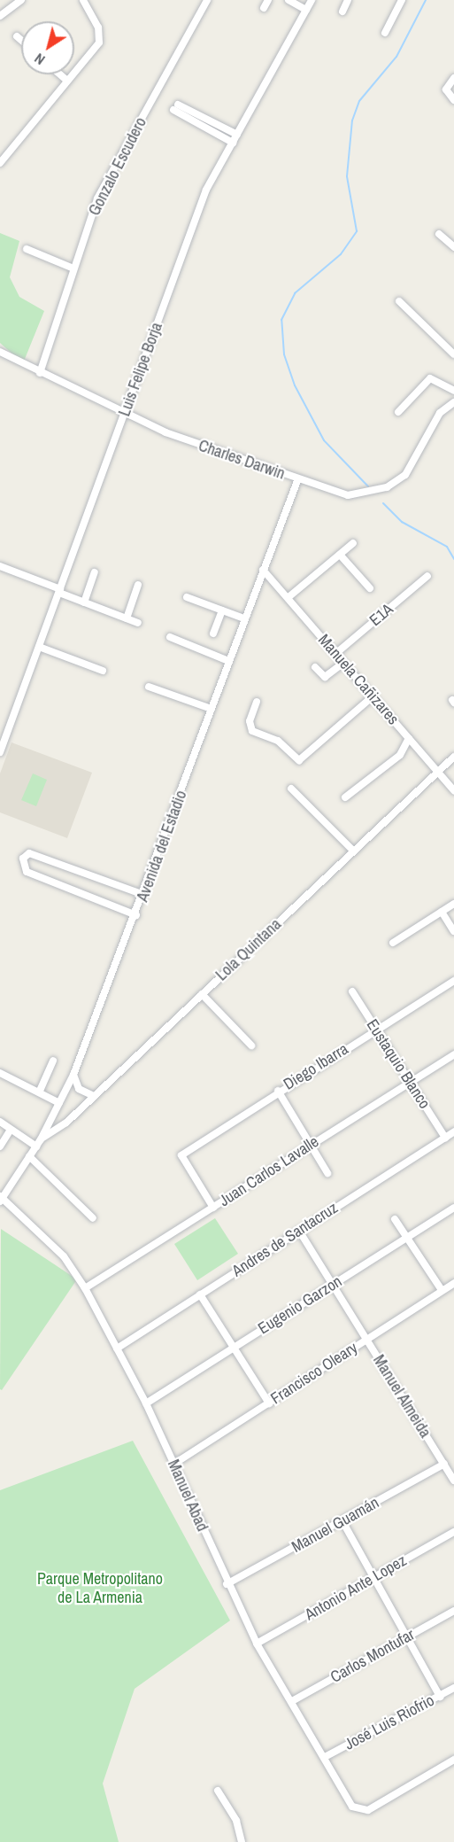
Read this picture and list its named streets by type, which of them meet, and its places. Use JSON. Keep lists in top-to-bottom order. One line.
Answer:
{"streets":{"street":["Gonzalo Escudero","Luis Felipe Borja","Charles Darwin","E1A","Manuela Cañizares","Avenida del Estadio","Lola Quintana","Eustaquio Blanco","Diego Ibarra","Juan Carlos Lavalle","Andres de Santacruz","Eugenio Garzon","Francisco Oleary","Manuel Almeida","Manuel Abad","Manuel Guamán","Antonio Ante Lopez","Carlos Montufar","José Luis Riofrio"]},"crossings":[["Gonzalo Escudero","Charles Darwin"],["Luis Felipe Borja","Charles Darwin"],["Charles Darwin","Avenida del Estadio"],["E1A","Manuela Cañizares"],["Manuela Cañizares","Avenida del Estadio"],["Manuela Cañizares","Lola Quintana"],["Avenida del Estadio","Lola Quintana"],["Avenida del Estadio","Manuel Abad"],["Eustaquio Blanco","Diego Ibarra"],["Eustaquio Blanco","Juan Carlos Lavalle"],["Eustaquio Blanco","Andres de Santacruz"],["Diego Ibarra","Juan Carlos Lavalle"],["Juan Carlos Lavalle","Manuel Abad"],["Andres de Santacruz","Manuel Almeida"],["Andres de Santacruz","Manuel Abad"],["Eugenio Garzon","Manuel Almeida"],["Eugenio Garzon","Manuel Abad"],["Francisco Oleary","Manuel Almeida"],["Francisco Oleary","Manuel Abad"],["Manuel Almeida","Manuel Guamán"],["Manuel Abad","Manuel Guamán"],["Manuel Abad","Antonio Ante Lopez"],["Manuel Abad","Carlos Montufar"],["Manuel Abad","José Luis Riofrio"]],"parks":["Parque Metropolitano de La Armenia"],"north":"bottom left"}
